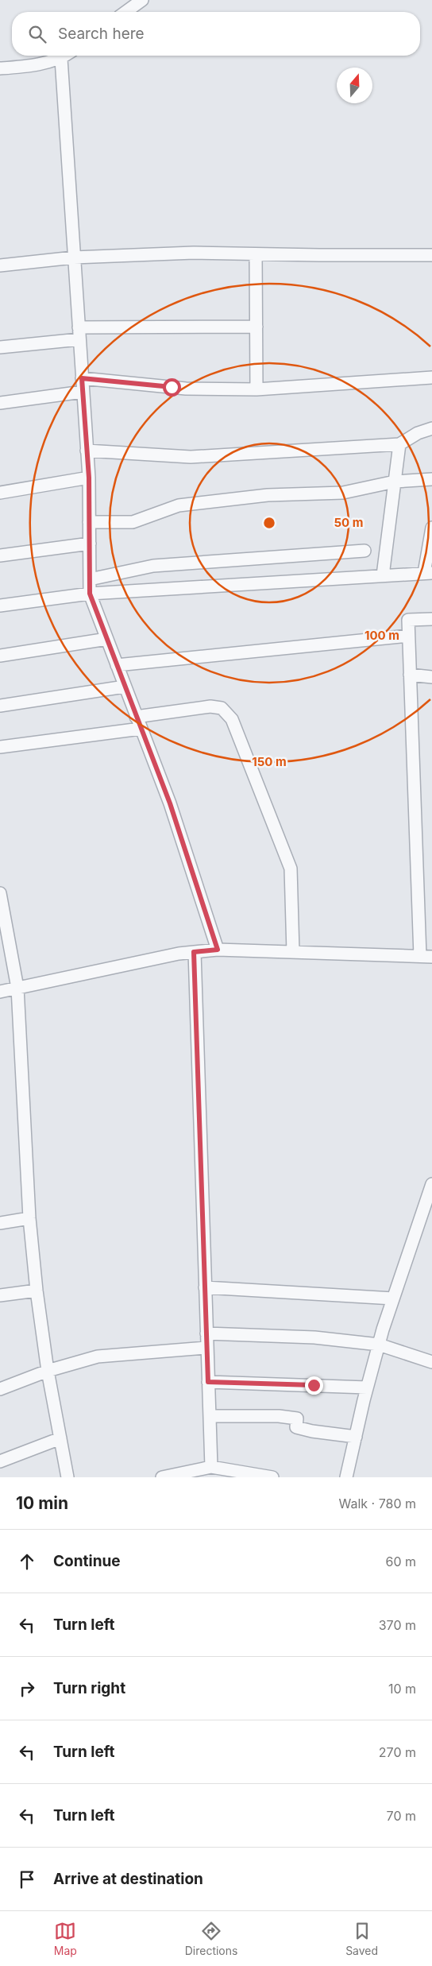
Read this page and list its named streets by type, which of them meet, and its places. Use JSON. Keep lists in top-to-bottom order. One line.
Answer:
{"north":"top","page":{"search":"Search here","heading":["10 min","Walk · 780 m"],"list":[["Continue","60 m"],["Turn left","370 m"],["Turn right","10 m"],["Turn left","270 m"],["Turn left","70 m"],"Arrive at destination"],"nav":["Map","Directions","Saved"]},"rings":["50 m","100 m","150 m"]}
